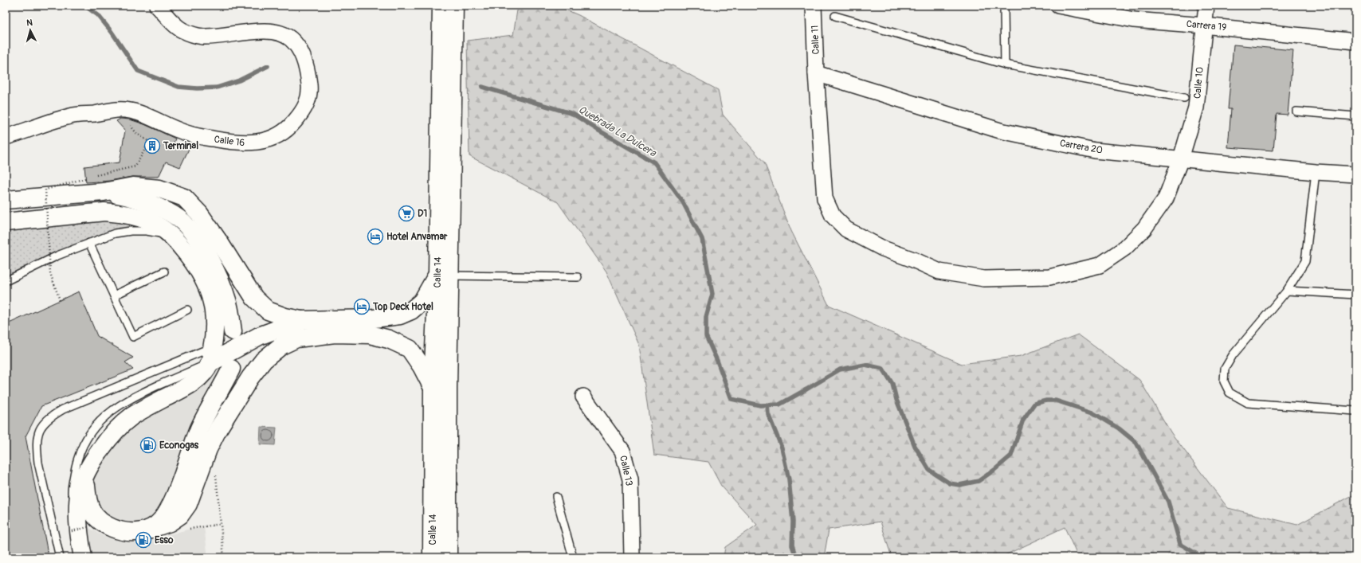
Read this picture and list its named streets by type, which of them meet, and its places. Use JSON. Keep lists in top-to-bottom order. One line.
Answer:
{"streets":{"main road":["Calle 14"],"street":["Carrera 19","Calle 11","Calle 10","Calle 16","Carrera 20","Calle 13"]},"crossings":[["Carrera 19","Calle 10"],["Calle 11","Calle 10"],["Calle 11","Carrera 20"],["Calle 10","Carrera 20"]],"water":["Quebrada La Dulcera"],"places":{"building":["Terminal"],"supermarket":["D1"],"hotel":["Hotel Anvamar","Top Deck Hotel"],"fuel station":["Econogas","Esso"]},"north":"top"}
